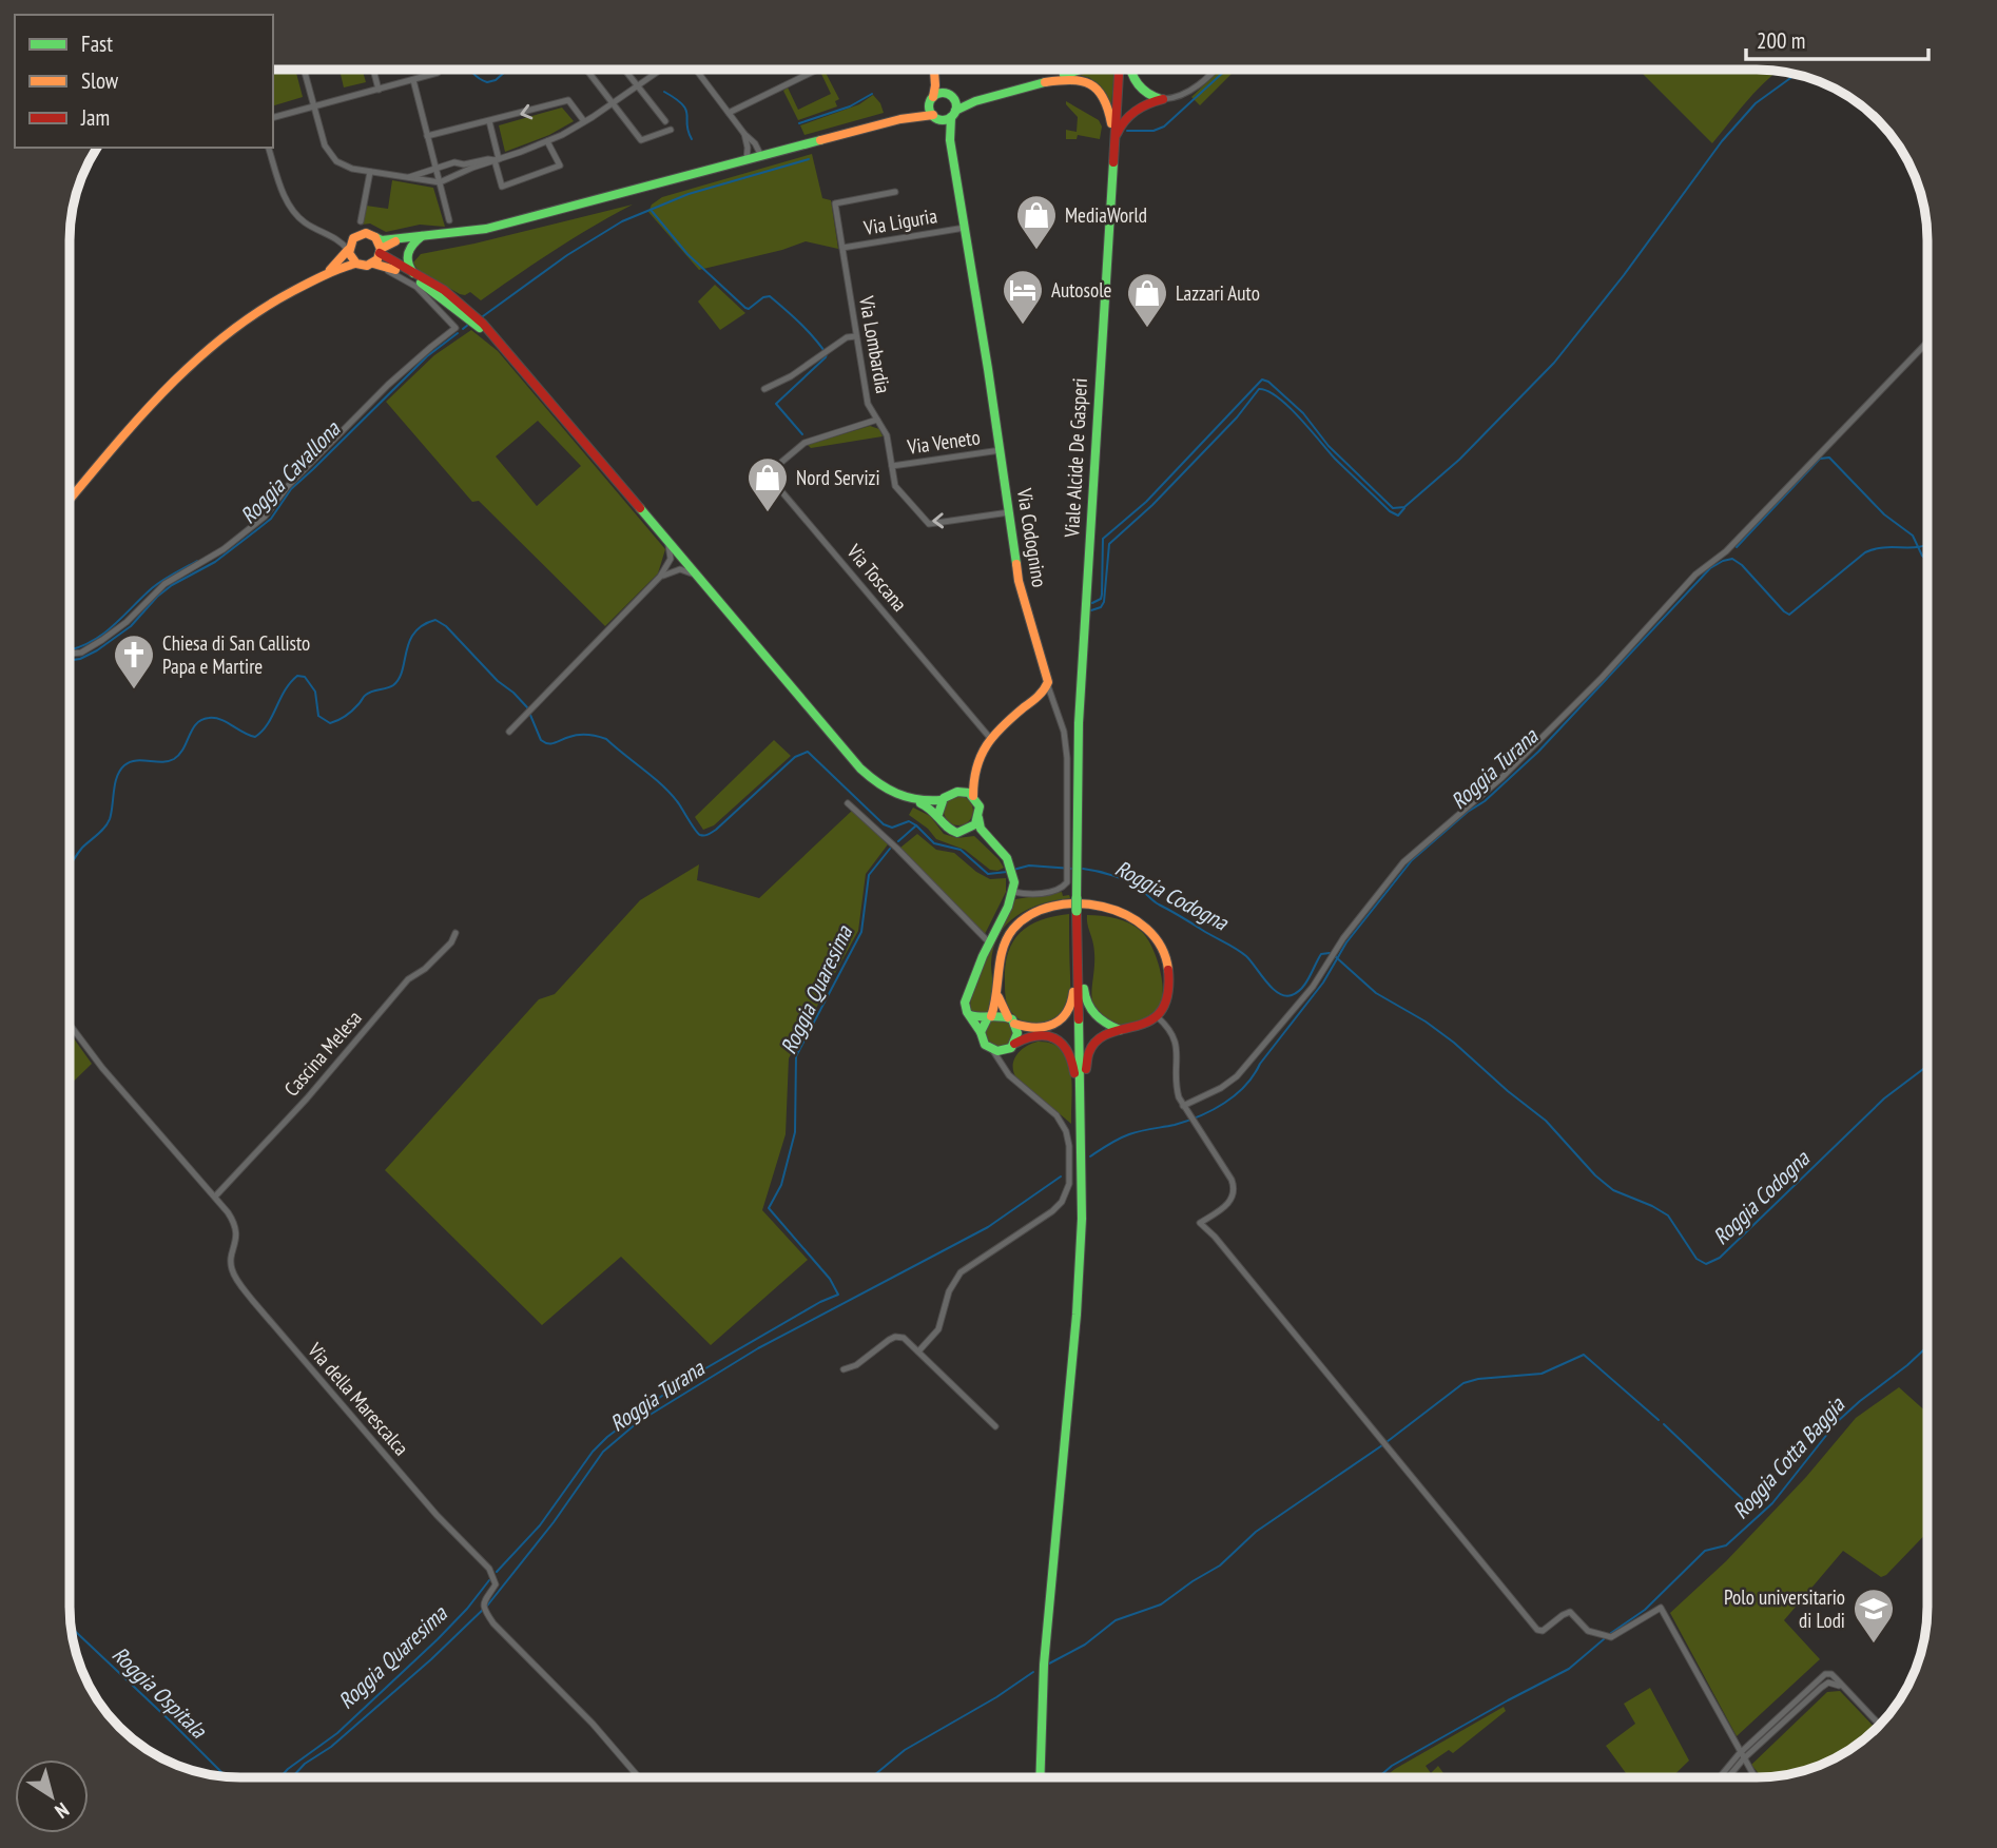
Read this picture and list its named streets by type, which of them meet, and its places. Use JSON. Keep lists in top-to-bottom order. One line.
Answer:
{"streets":{"main road":["Viale Alcide De Gasperi","Via Codognino"],"street":["Via Liguria","Via Lombardia","Via Veneto","Via Toscana","Cascina Melesa","Via della Marescalca"]},"crossings":[["Via Liguria","Via Lombardia"],["Via Liguria","Via Codognino"],["Via Lombardia","Via Veneto"],["Via Lombardia","Via Codognino"],["Via Lombardia","Via Toscana"],["Via Veneto","Via Codognino"],["Viale Alcide De Gasperi","Via Codognino"],["Cascina Melesa","Via della Marescalca"]],"water":["Roggia Cavallona","Roggia Turana","Roggia Codogna","Roggia Quaresima","Roggia Cotta Baggia","Roggia Ospitala"],"places":{"shop":["MediaWorld","Lazzari Auto","Nord Servizi"],"hotel":["Autosole"],"church":["Chiesa di San Callisto Papa e Martire"],"school or university":["Polo universitario di Lodi"]},"legend":["Fast","Slow","Jam"],"scale_bar":"200 m","north":"bottom right"}
